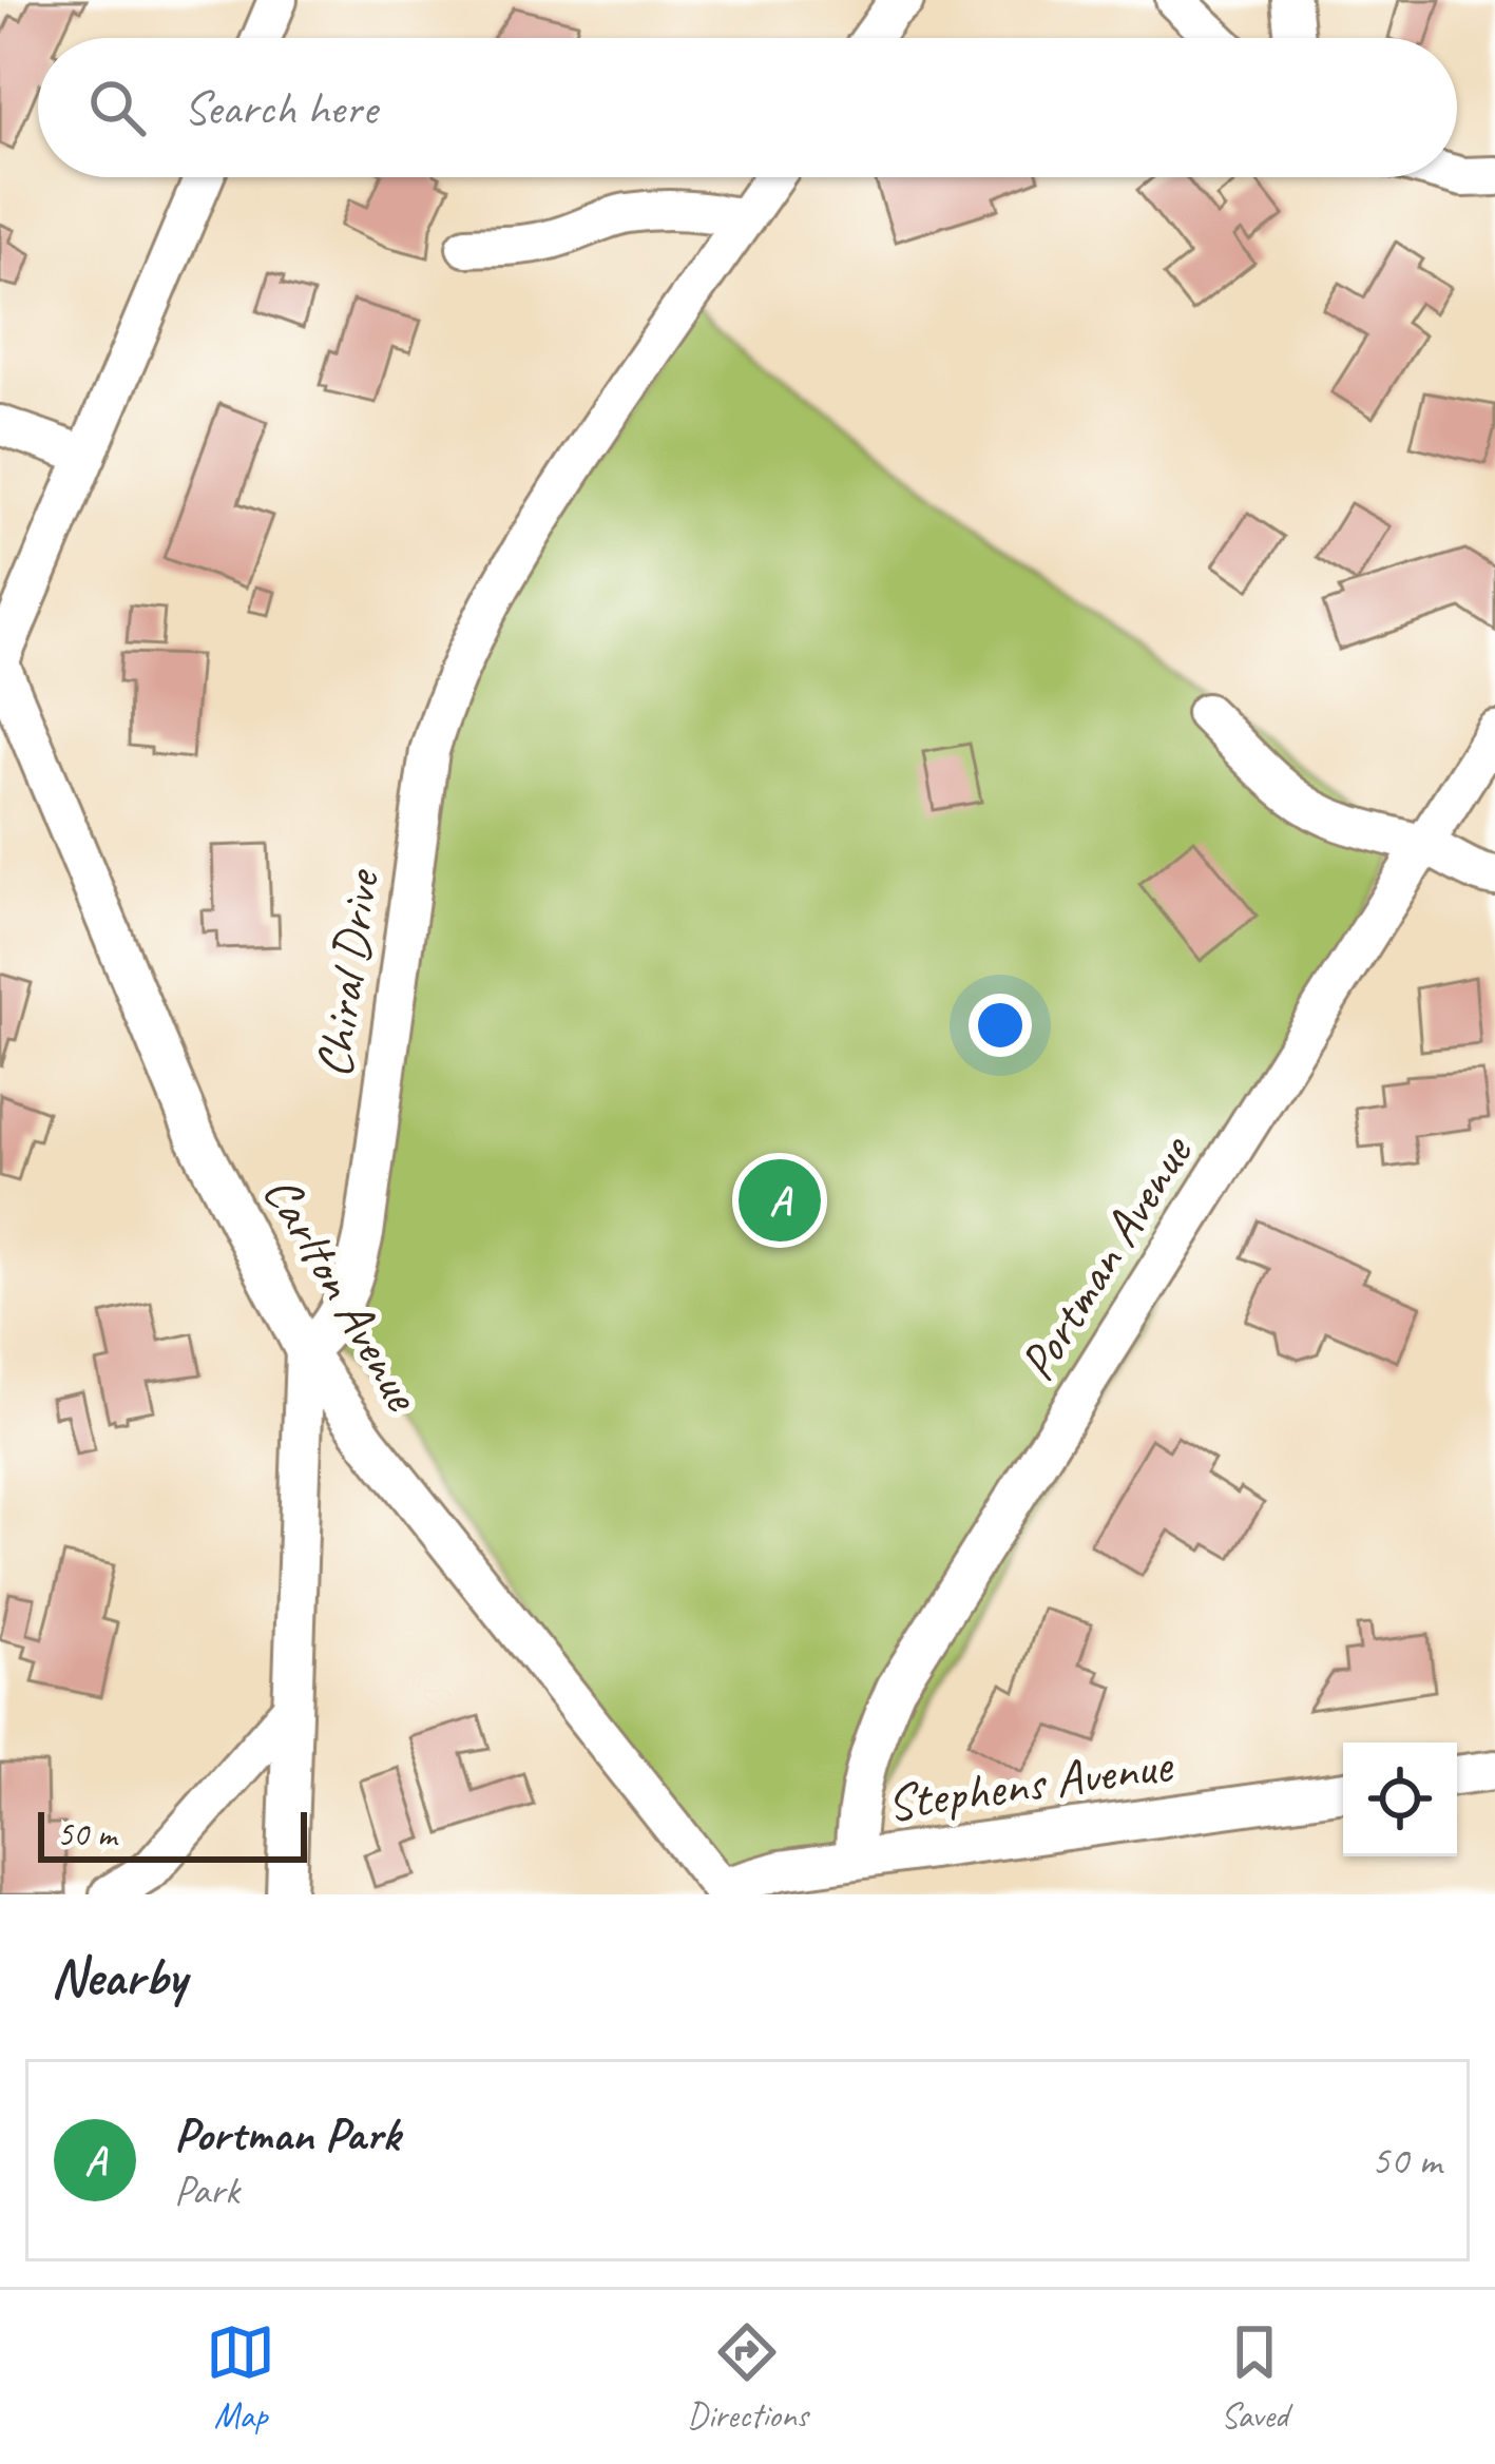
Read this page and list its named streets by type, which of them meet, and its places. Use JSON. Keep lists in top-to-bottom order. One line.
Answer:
{"streets":{"street":["Chiral Drive","Portman Avenue","Carlton Avenue","Stephens Avenue"]},"crossings":[["Chiral Drive","Carlton Avenue"],["Portman Avenue","Stephens Avenue"],["Carlton Avenue","Stephens Avenue"]],"scale_bar":"50 m","page":{"search":"Search here","pins":"A","scale":"50 m","heading":"Nearby","list":[{"mark":"A","name":"Portman Park","note":"Park","value":"50 m"}],"nav":["Map","Directions","Saved"]}}
